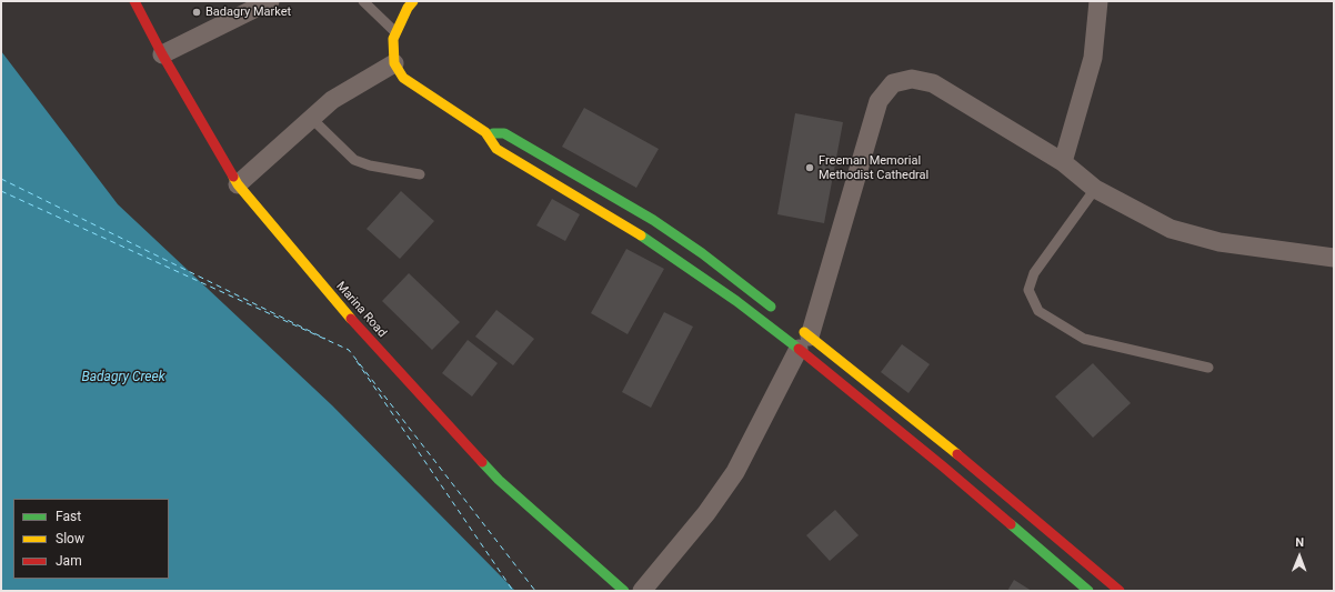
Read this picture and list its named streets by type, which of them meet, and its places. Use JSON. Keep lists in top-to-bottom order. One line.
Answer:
{"streets":{"street":["Marina Road"]},"water":["Badagry Creek"],"places":["Badagry Market","Freeman Memorial Methodist Cathedral"],"legend":["Fast","Slow","Jam"],"north":"top"}
